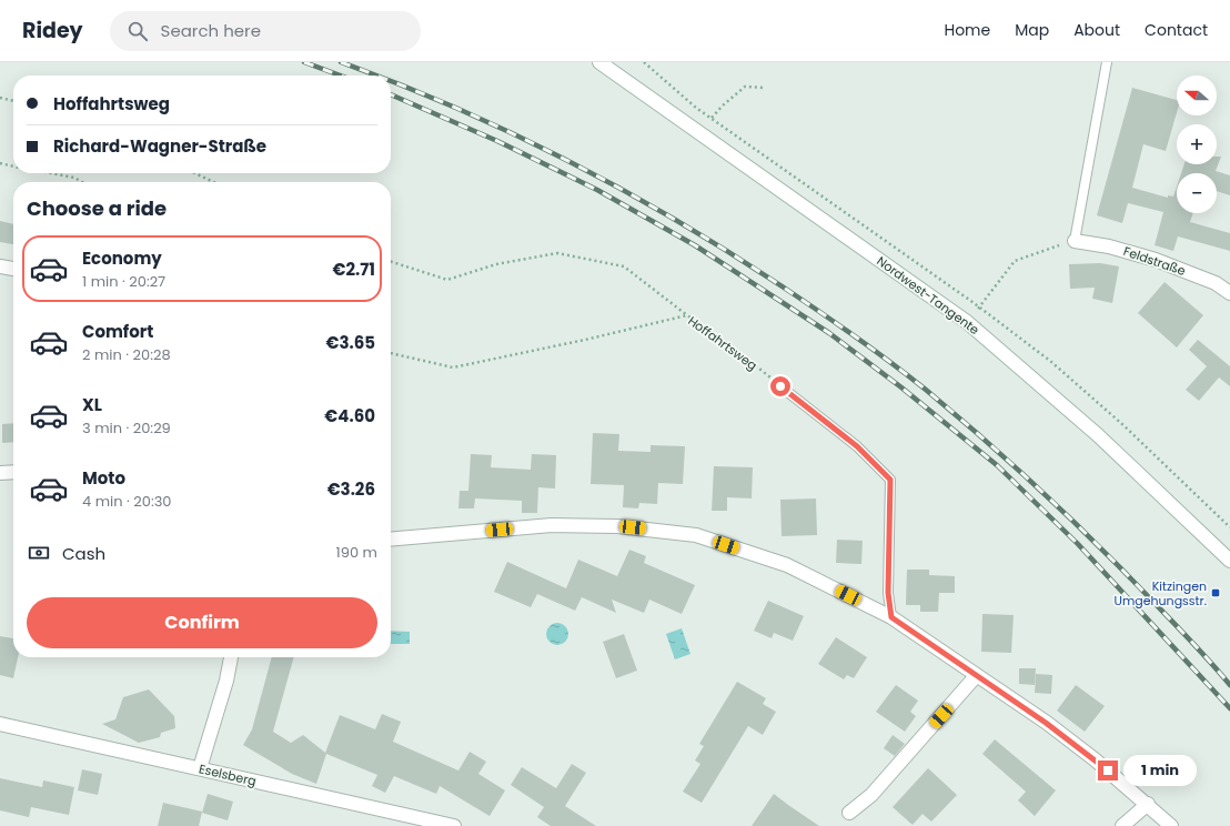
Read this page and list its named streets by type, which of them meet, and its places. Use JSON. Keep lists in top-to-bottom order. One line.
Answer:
{"streets":{"street":["Feldstraße","Nordwest-Tangente","Eselsberg"],"path":["Hoffahrtsweg"]},"places":{"transit":["Kitzingen Umgehungsstr."]},"north":"left","page":{"header":"Ridey","search":"Search here","nav":["Home","Map","About","Contact"],"map_buttons":["+","−"],"banner":["Hoffahrtsweg","Richard-Wagner-Straße"],"heading":"Choose a ride","list":[{"name":"Economy","note":"1 min · 20:27","value":"€2.71"},{"name":"Comfort","note":"2 min · 20:28","value":"€3.65"},{"name":"XL","note":"3 min · 20:29","value":"€4.60"},{"name":"Moto","note":"4 min · 20:30","value":"€3.26"}],"pay":["Cash","190 m"],"buttons":"Confirm","bubble":"1 min"}}
